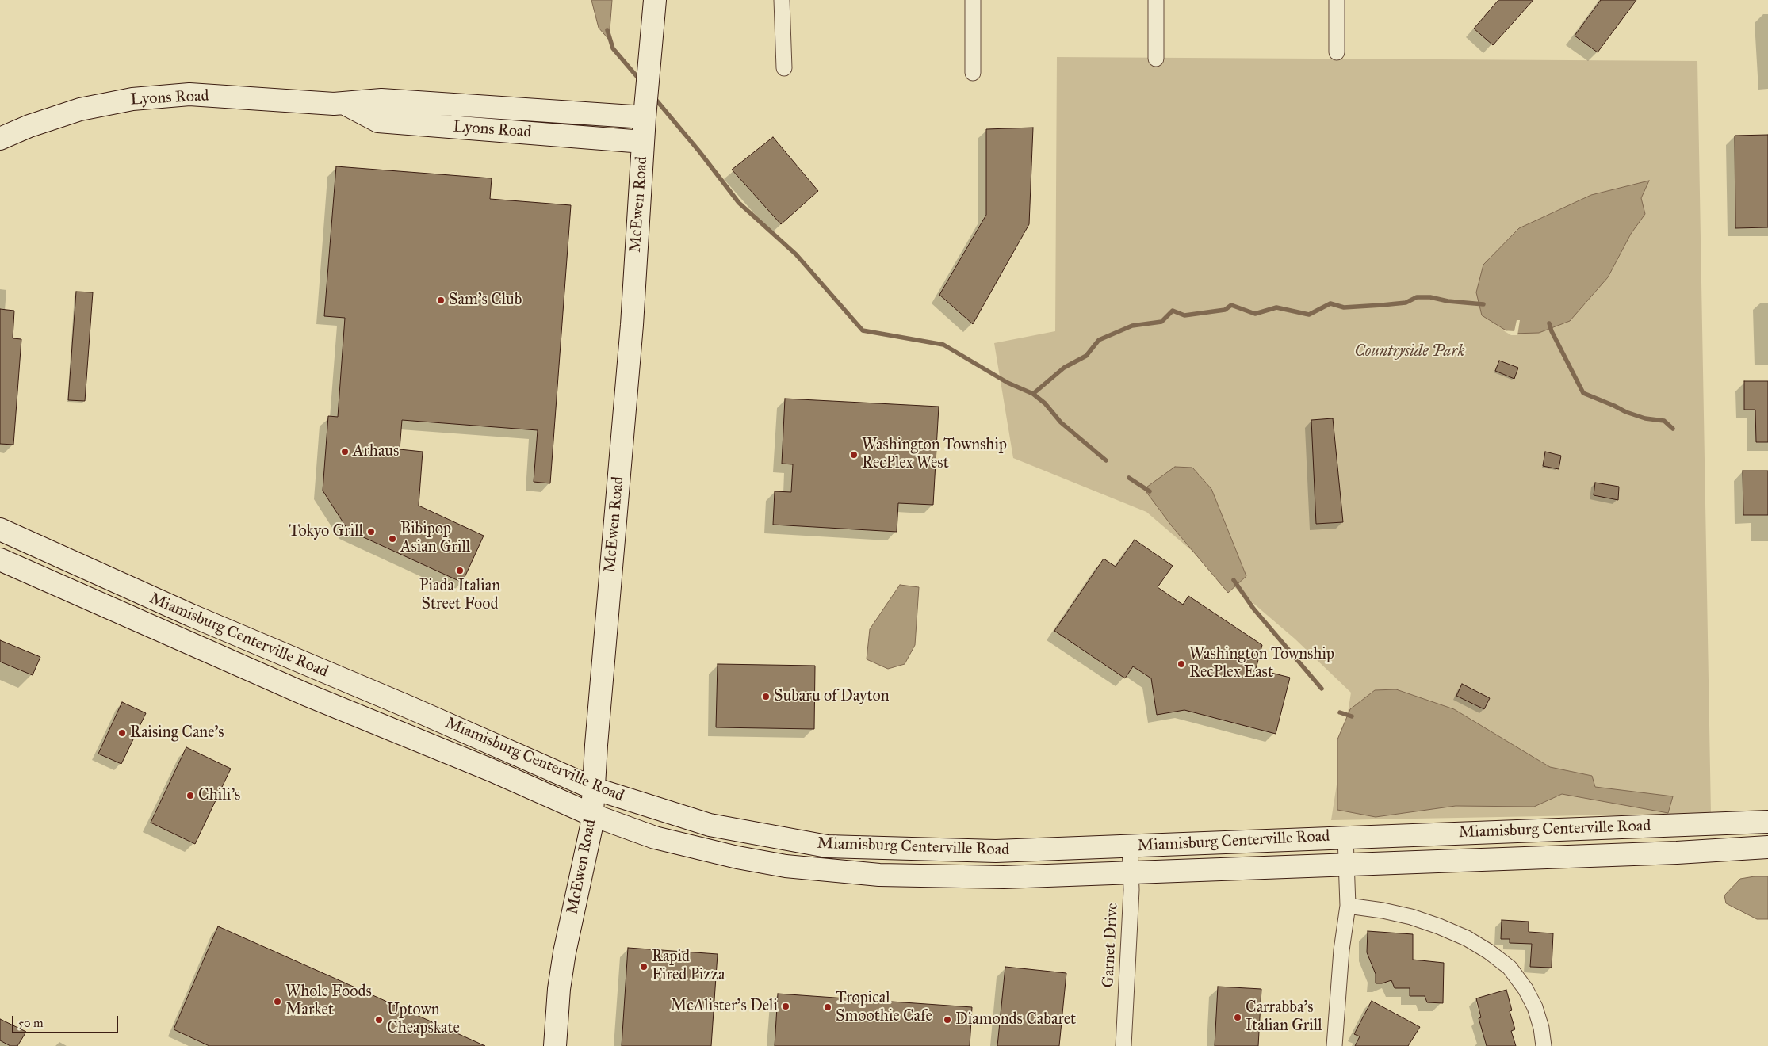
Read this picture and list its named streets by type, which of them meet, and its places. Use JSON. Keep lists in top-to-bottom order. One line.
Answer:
{"streets":{"main road":["Lyons Road","McEwen Road","Miamisburg Centerville Road"],"street":["Garnet Drive"]},"crossings":[["Lyons Road","McEwen Road"],["McEwen Road","Miamisburg Centerville Road"],["Miamisburg Centerville Road","Garnet Drive"]],"parks":["Countryside Park"],"places":["Sam's Club","Arhaus","Washington Township RecPlex West","Tokyo Grill","Bibipop Asian Grill","Piada Italian Street Food","Washington Township RecPlex East","Subaru of Dayton","Raising Cane's","Chili's","Rapid Fired Pizza","Whole Foods Market","McAlister's Deli","Tropical Smoothie Cafe","Carrabba's Italian Grill","Uptown Cheapskate","Diamonds Cabaret"],"scale_bar":"50 m"}
